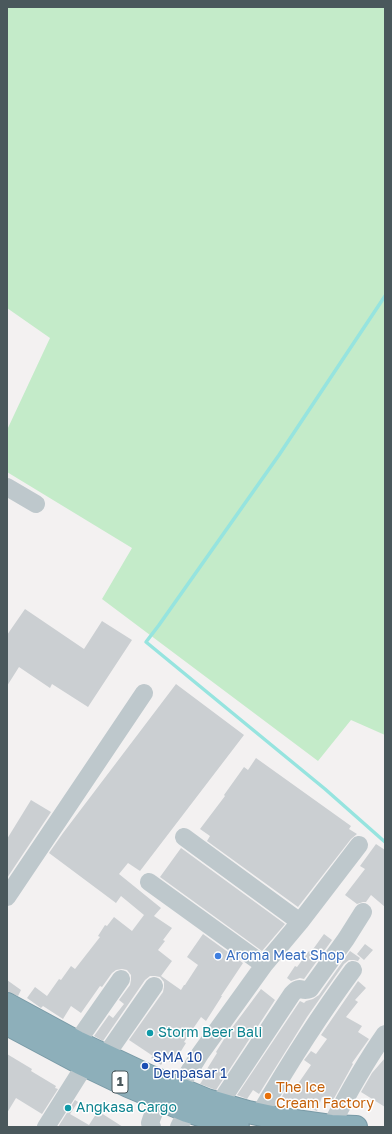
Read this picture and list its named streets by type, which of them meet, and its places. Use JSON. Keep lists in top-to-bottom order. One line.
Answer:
{"streets":{"highway":["1"]},"places":["Aroma Meat Shop","Storm Beer Bali","SMA 10 Denpasar 1","The Ice Cream Factory","Angkasa Cargo"]}
